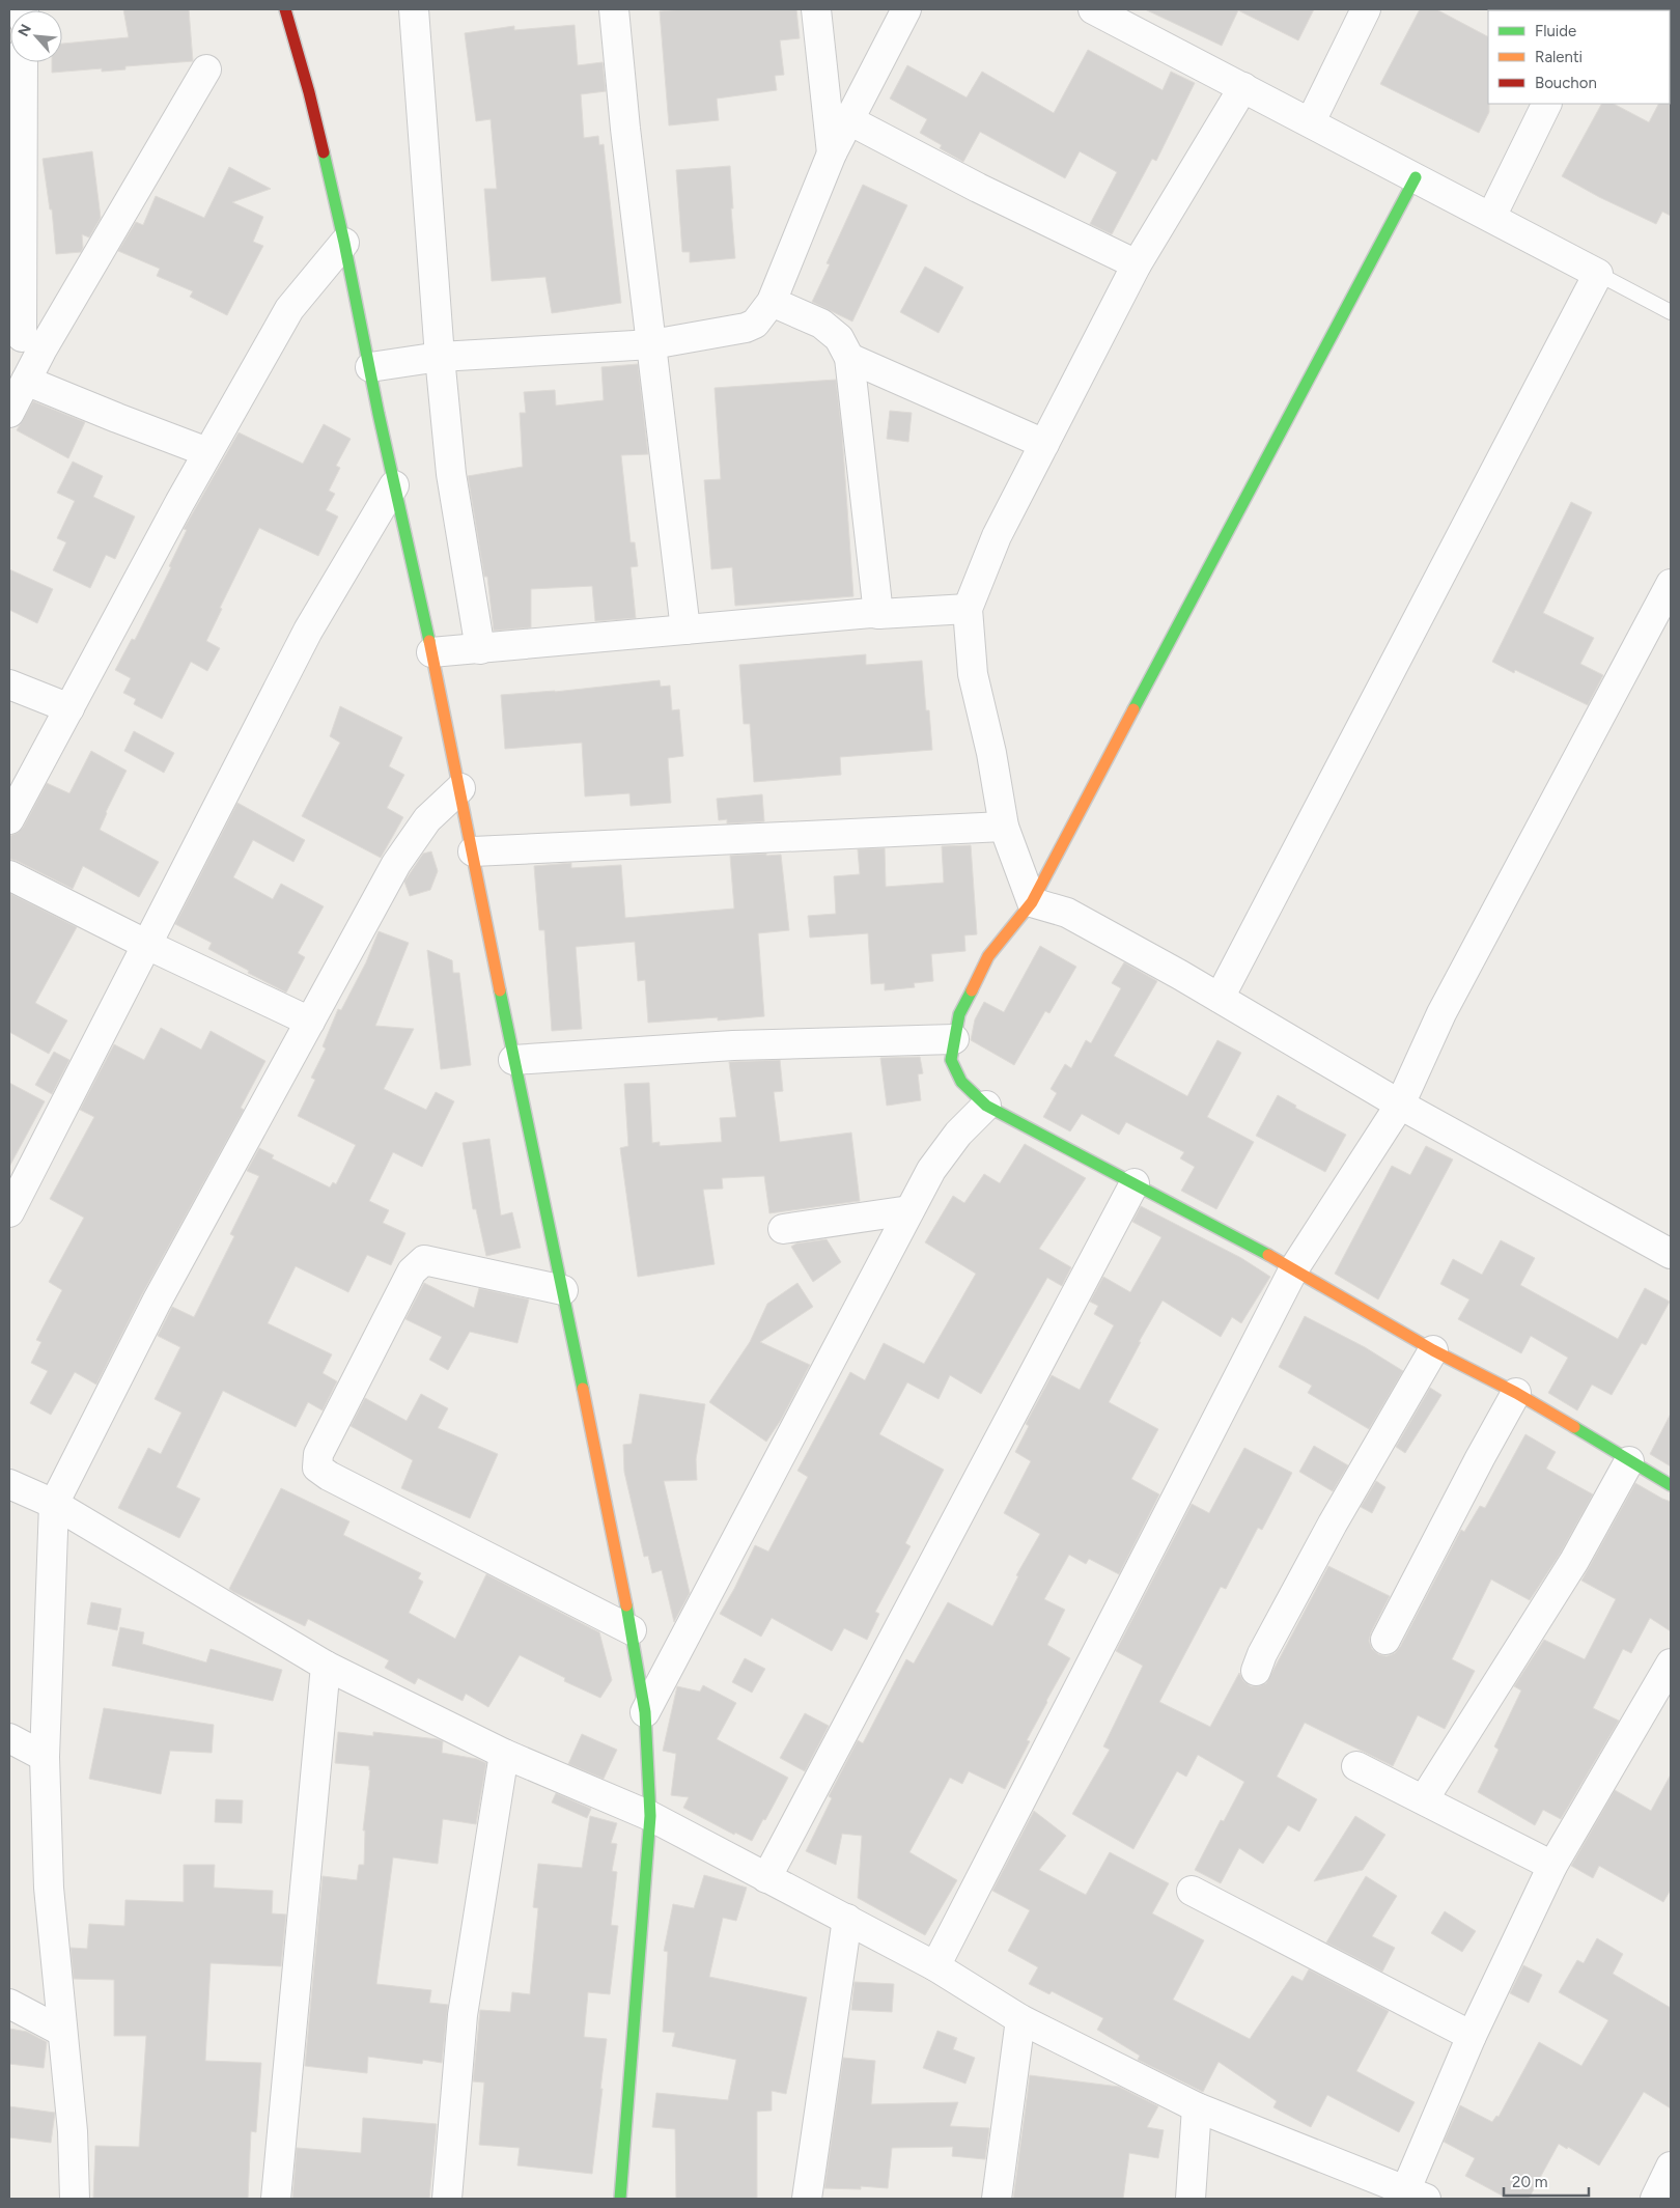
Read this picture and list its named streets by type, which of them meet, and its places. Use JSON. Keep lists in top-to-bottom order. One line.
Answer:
{"legend":["Fluide","Ralenti","Bouchon"],"scale_bar":"20 m","north":"top left"}
